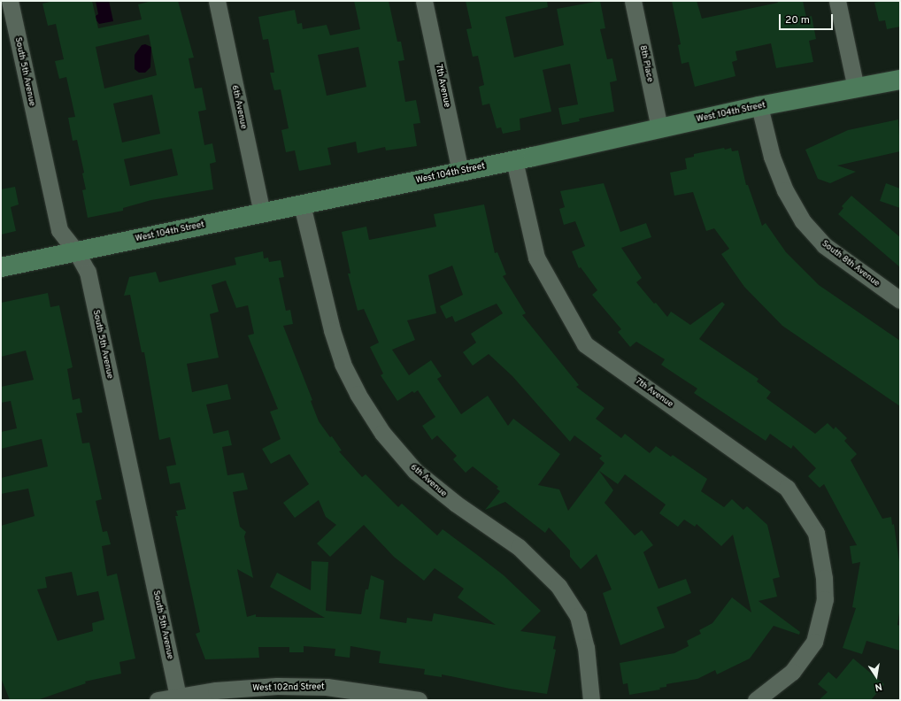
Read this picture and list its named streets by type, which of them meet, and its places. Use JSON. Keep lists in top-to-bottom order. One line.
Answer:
{"streets":{"street":["8th Place","South 5th Avenue","7th Avenue","6th Avenue","West 104th Street","South 8th Avenue","West 102nd Street"]},"crossings":[["8th Place","West 104th Street"],["South 5th Avenue","West 104th Street"],["South 5th Avenue","West 102nd Street"],["7th Avenue","West 104th Street"],["6th Avenue","West 104th Street"],["West 104th Street","South 8th Avenue"]],"scale_bar":"20 m","north":"bottom"}
